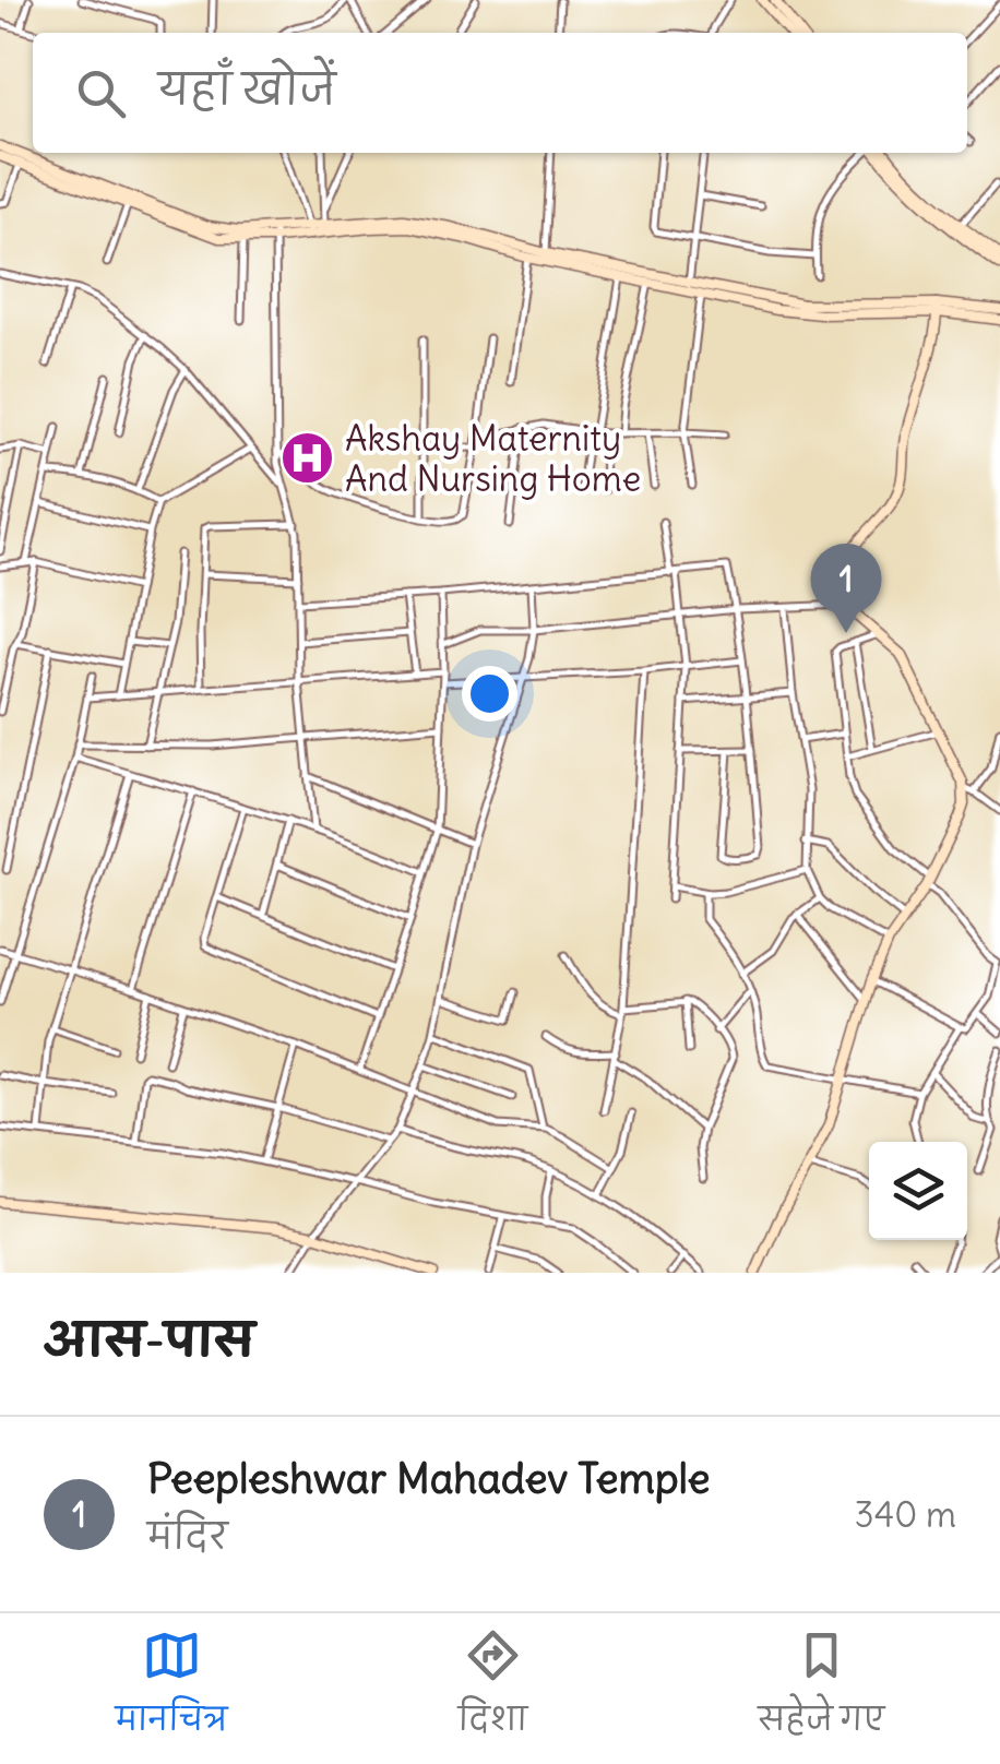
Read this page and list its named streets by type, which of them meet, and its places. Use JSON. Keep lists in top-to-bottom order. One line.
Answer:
{"places":{"hospital":["Akshay Maternity And Nursing Home"]},"page":{"search":"यहाँ खोजें","pins":"1","heading":"आस-पास","list":[{"mark":"1","name":"Peepleshwar Mahadev Temple","note":"मंदिर","value":"340 m"}],"nav":["मानचित्र","दिशा","सहेजे गए"]}}
